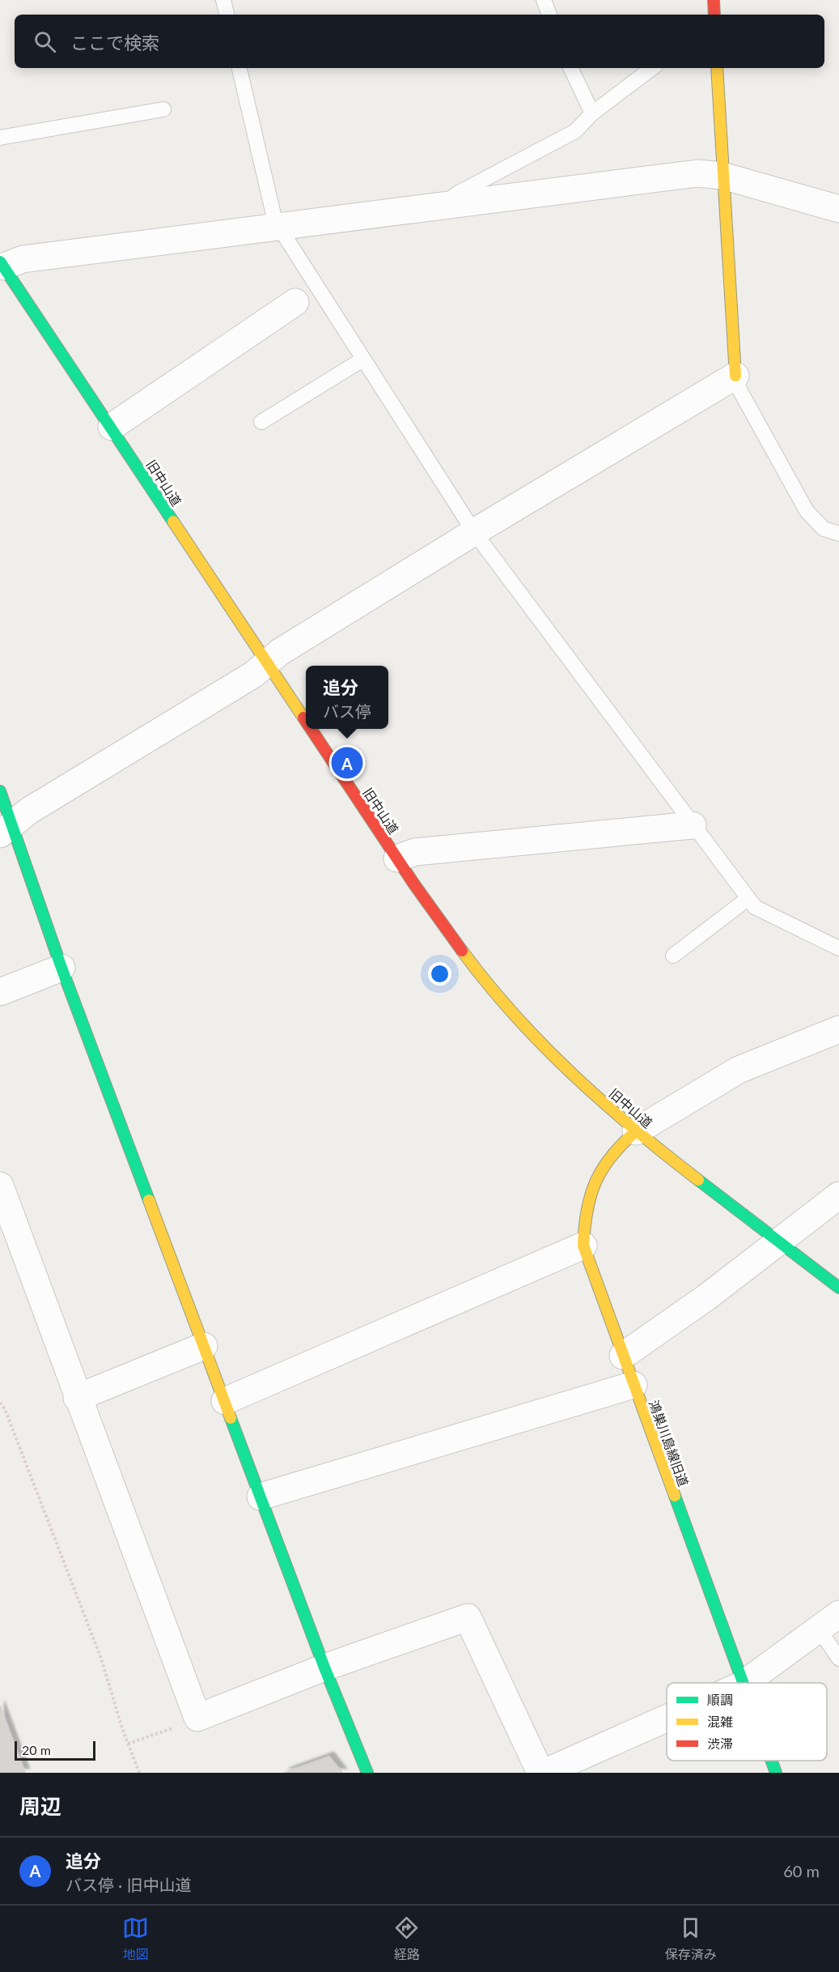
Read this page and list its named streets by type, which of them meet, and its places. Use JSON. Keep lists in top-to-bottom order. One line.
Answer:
{"streets":{"street":["旧中山道","鴻巣川島線旧道"]},"crossings":[["旧中山道","鴻巣川島線旧道"]],"legend":["順調","混雑","渋滞"],"scale_bar":"20 m","page":{"search":"ここで検索","popup":["追分","バス停"],"pins":"A","scale":"20 m","heading":"周辺","list":[{"mark":"A","name":"追分","note":"バス停 · 旧中山道","value":"60 m"}],"nav":["地図","経路","保存済み"]}}
